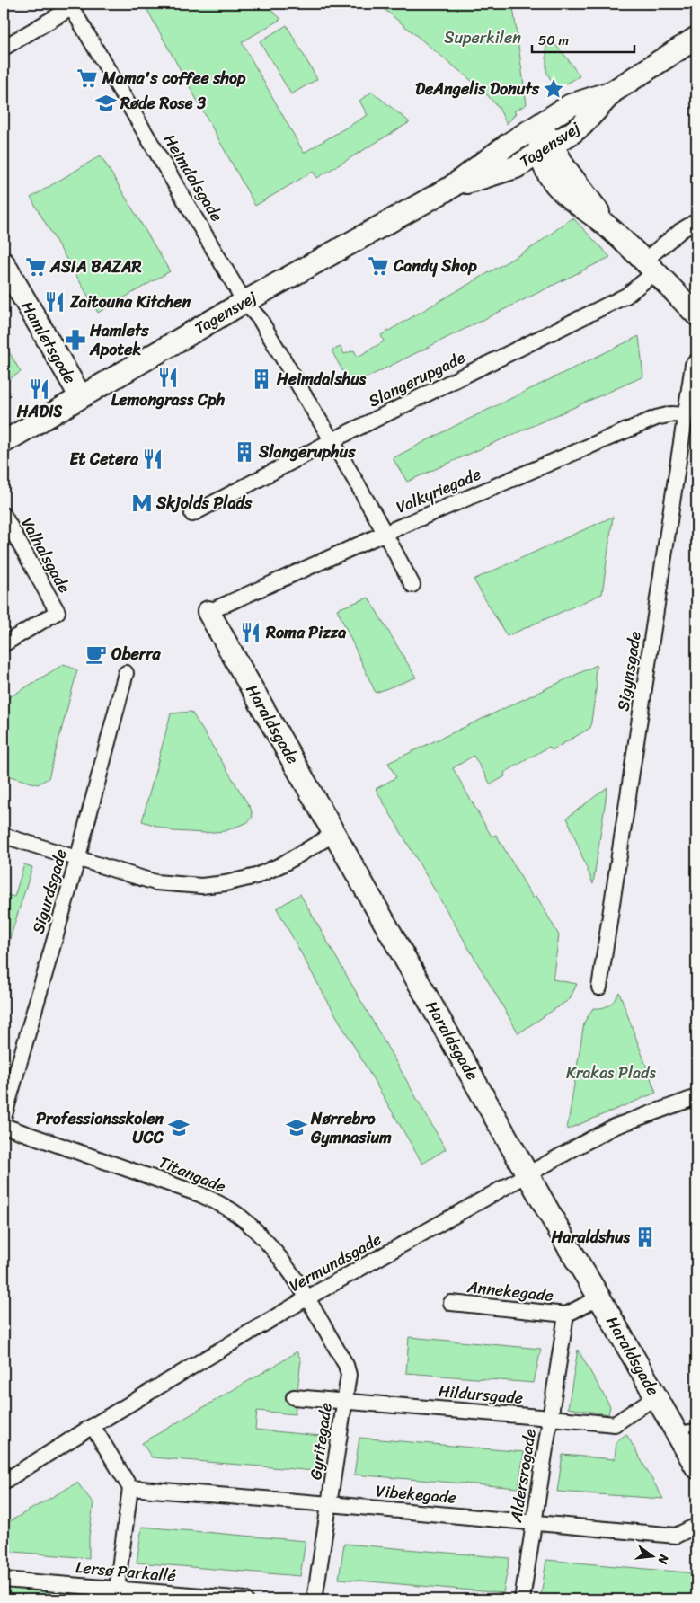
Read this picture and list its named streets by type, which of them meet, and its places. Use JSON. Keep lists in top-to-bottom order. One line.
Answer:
{"streets":{"street":["Tagensvej","Heimdalsgade","Hamletsgade","Slangerupgade","Valkyriegade","Valhalsgade","Sigynsgade","Haraldsgade","Sigurdsgade","Titangade","Vermundsgade","Annekegade","Hildursgade","Gyritegade","Aldersrogade","Vibekegade","Lersø Parkallé"]},"crossings":[["Tagensvej","Heimdalsgade"],["Tagensvej","Hamletsgade"],["Heimdalsgade","Slangerupgade"],["Heimdalsgade","Valkyriegade"],["Valkyriegade","Sigynsgade"],["Valkyriegade","Haraldsgade"],["Haraldsgade","Vermundsgade"],["Haraldsgade","Hildursgade"],["Titangade","Vermundsgade"],["Titangade","Gyritegade"],["Vermundsgade","Gyritegade"],["Annekegade","Aldersrogade"],["Hildursgade","Gyritegade"],["Hildursgade","Aldersrogade"],["Gyritegade","Vibekegade"],["Aldersrogade","Vibekegade"]],"parks":["Superkilen","Krakas Plads"],"places":{"supermarket":["Mama's coffee shop","Candy Shop","ASIA BAZAR"],"place":["DeAngelis Donuts"],"school or university":["Røde Rose 3","Professionsskolen UCC","Nørrebro Gymnasium"],"restaurant":["Zaitouna Kitchen","Lemongrass Cph","HADIS","Et Cetera","Roma Pizza"],"pharmacy":["Hamlets Apotek"],"building":["Heimdalshus","Slangeruphus","Haraldshus"],"metro station":["Skjolds Plads"],"cafe":["Oberra"]},"scale_bar":"50 m","north":"right"}
